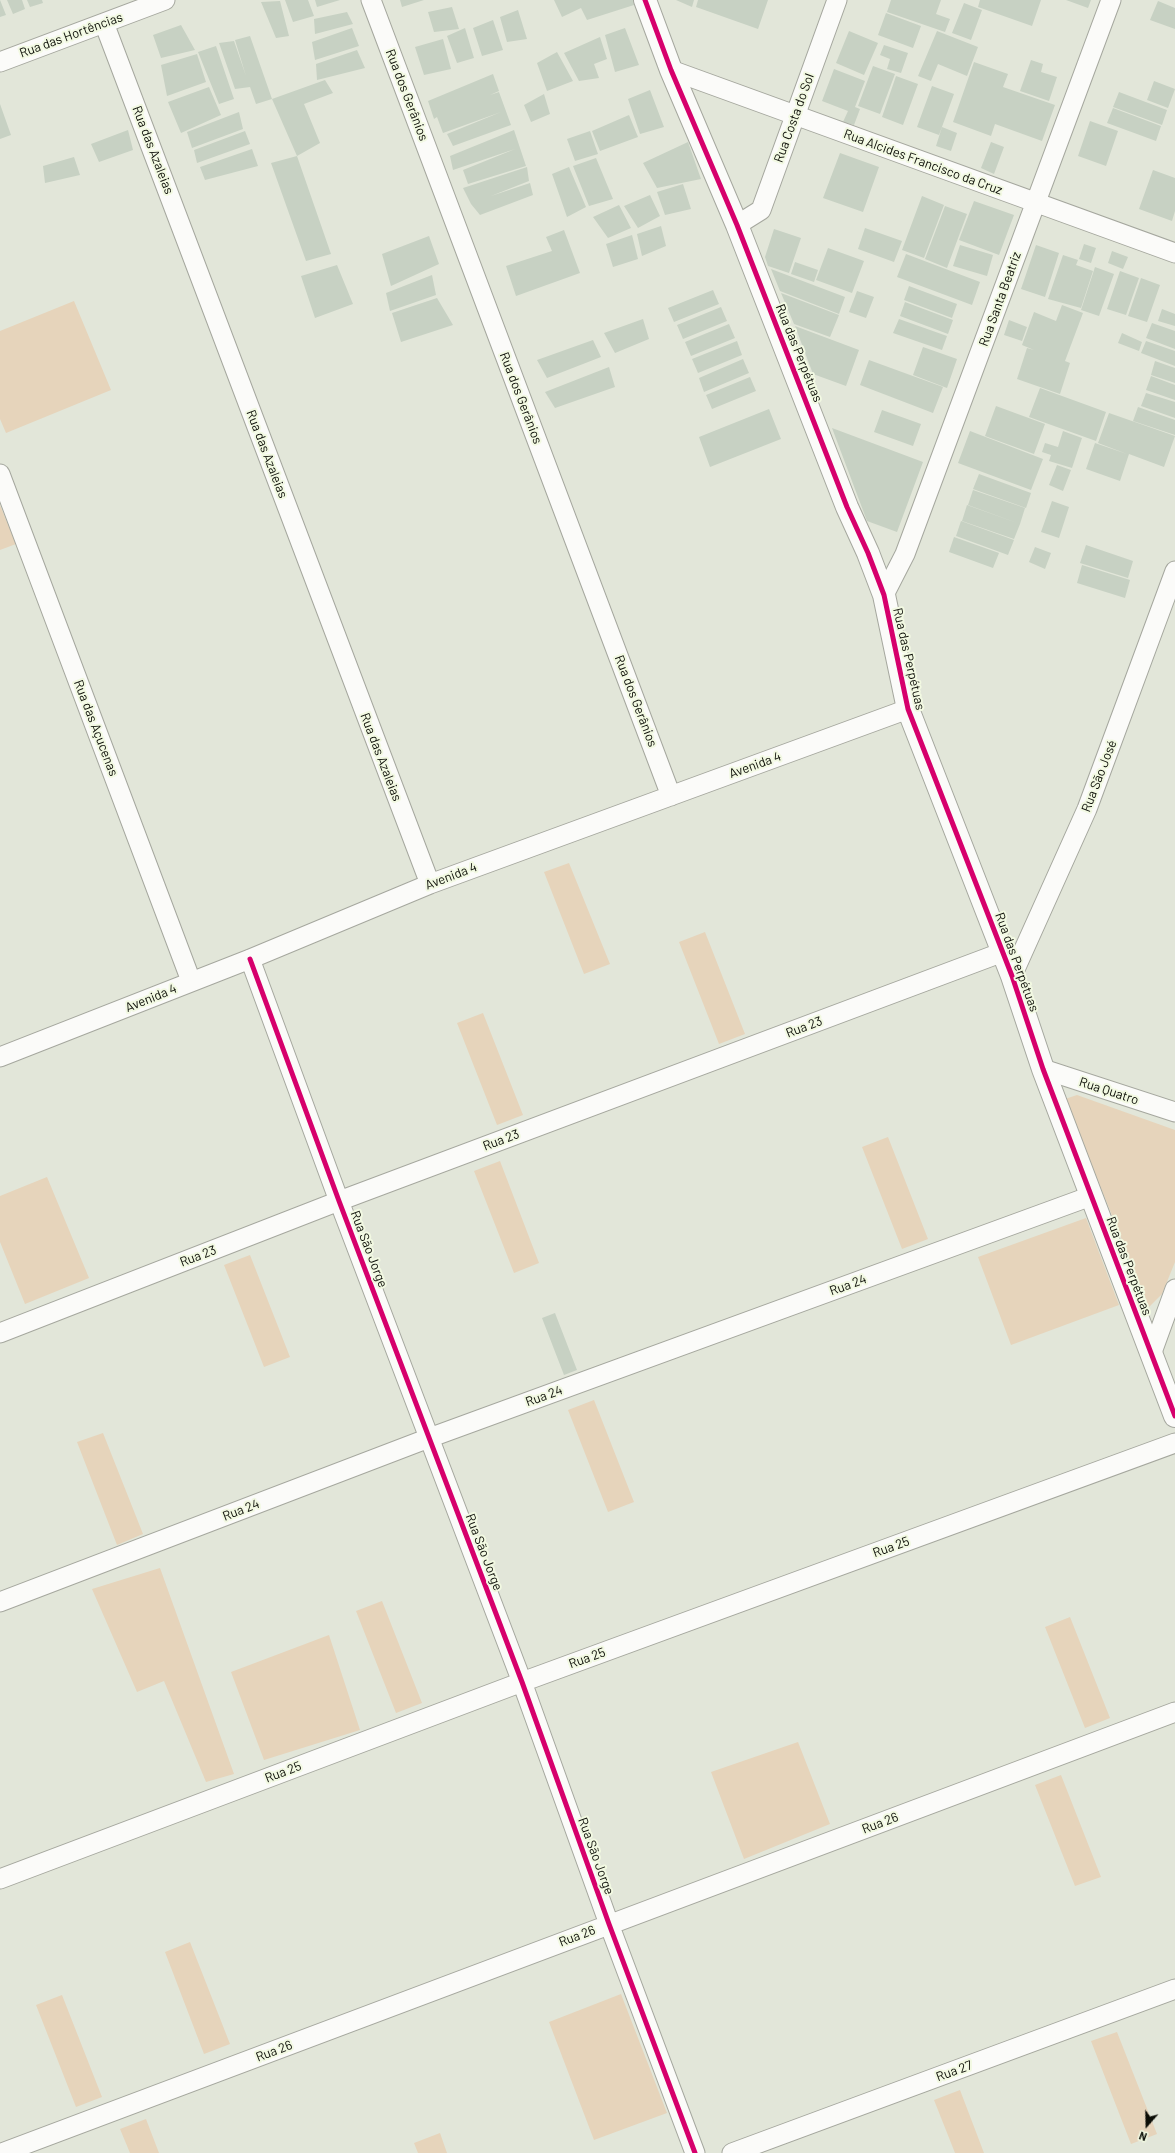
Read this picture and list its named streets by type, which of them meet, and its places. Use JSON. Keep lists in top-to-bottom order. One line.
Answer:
{"streets":{"street":["Rua das Hortências","Rua dos Gerânios","Rua Costa do Sol","Rua das Azaleias","Rua Alcides Francisco da Cruz","Rua Santa Beatriz","Rua das Perpétuas","Rua das Açucenas","Avenida 4","Rua São José","Rua 23","Rua Quatro","Rua São Jorge","Rua 24","Rua 25","Rua 26","Rua 27"]},"crossings":[["Rua das Hortências","Rua das Azaleias"],["Rua dos Gerânios","Avenida 4"],["Rua Costa do Sol","Rua Alcides Francisco da Cruz"],["Rua Costa do Sol","Rua das Perpétuas"],["Rua das Azaleias","Avenida 4"],["Rua Alcides Francisco da Cruz","Rua Santa Beatriz"],["Rua Alcides Francisco da Cruz","Rua das Perpétuas"],["Rua Santa Beatriz","Rua das Perpétuas"],["Rua das Perpétuas","Avenida 4"],["Rua das Perpétuas","Rua São José"],["Rua das Perpétuas","Rua 23"],["Rua das Perpétuas","Rua Quatro"],["Rua das Perpétuas","Rua 24"],["Rua das Açucenas","Avenida 4"],["Avenida 4","Rua São Jorge"],["Rua 23","Rua São Jorge"],["Rua São Jorge","Rua 24"],["Rua São Jorge","Rua 25"],["Rua São Jorge","Rua 26"]],"north":"bottom"}
